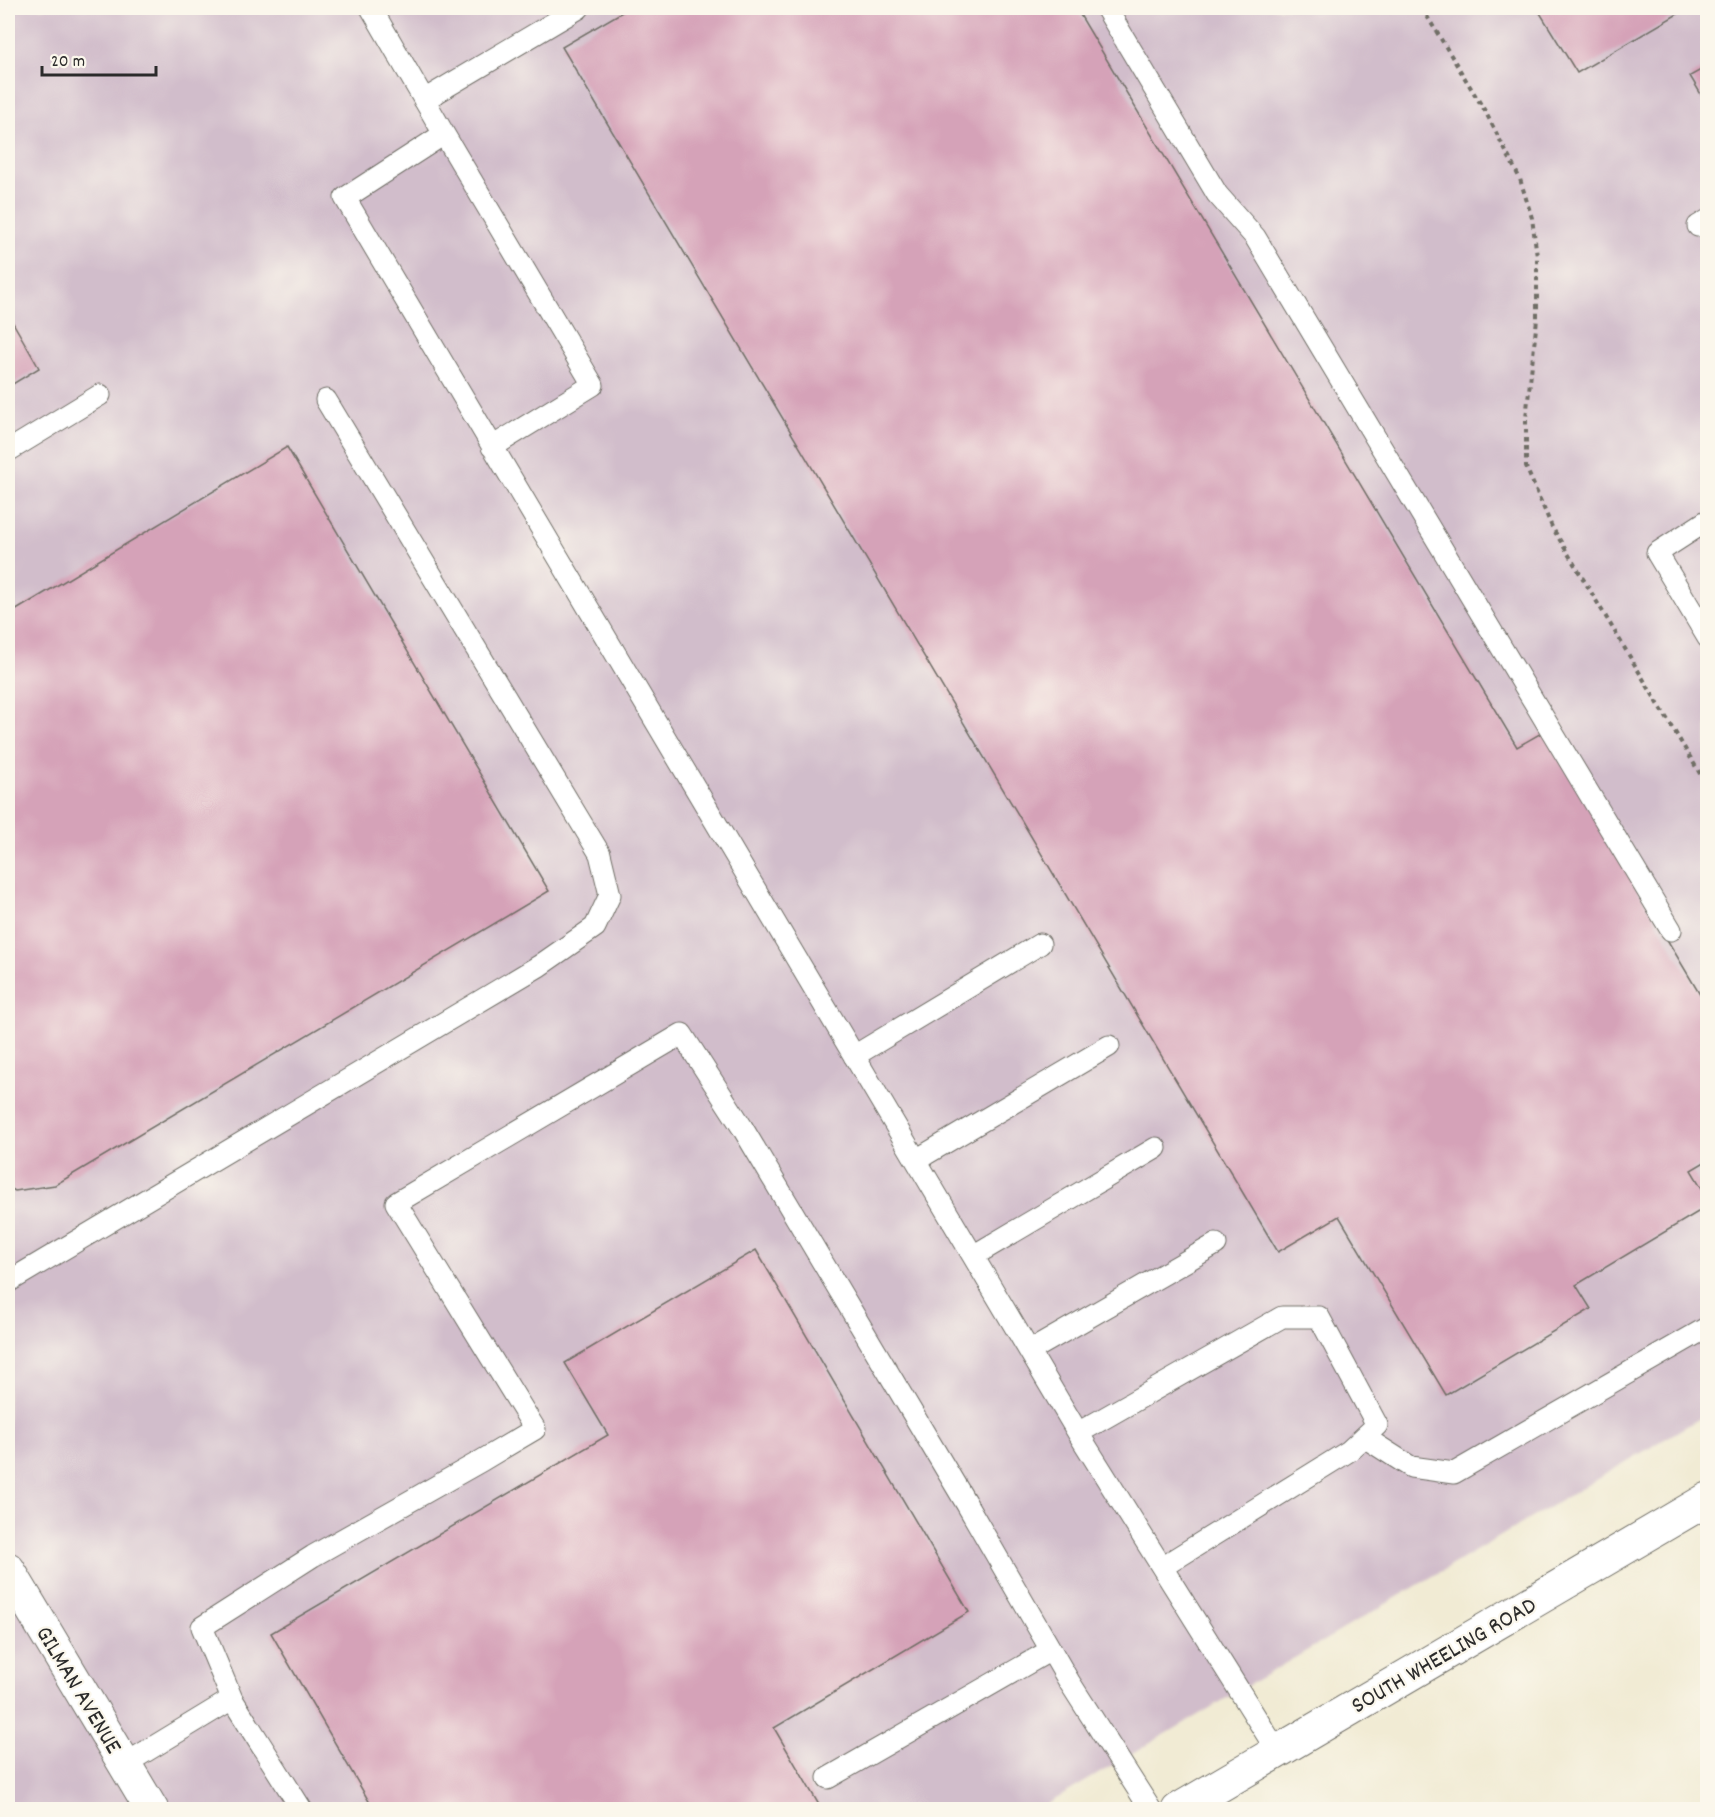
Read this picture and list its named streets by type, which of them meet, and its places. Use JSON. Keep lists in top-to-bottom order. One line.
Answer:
{"streets":{"main road":["SOUTH WHEELING ROAD","GILMAN AVENUE"]},"scale_bar":"20 m"}
